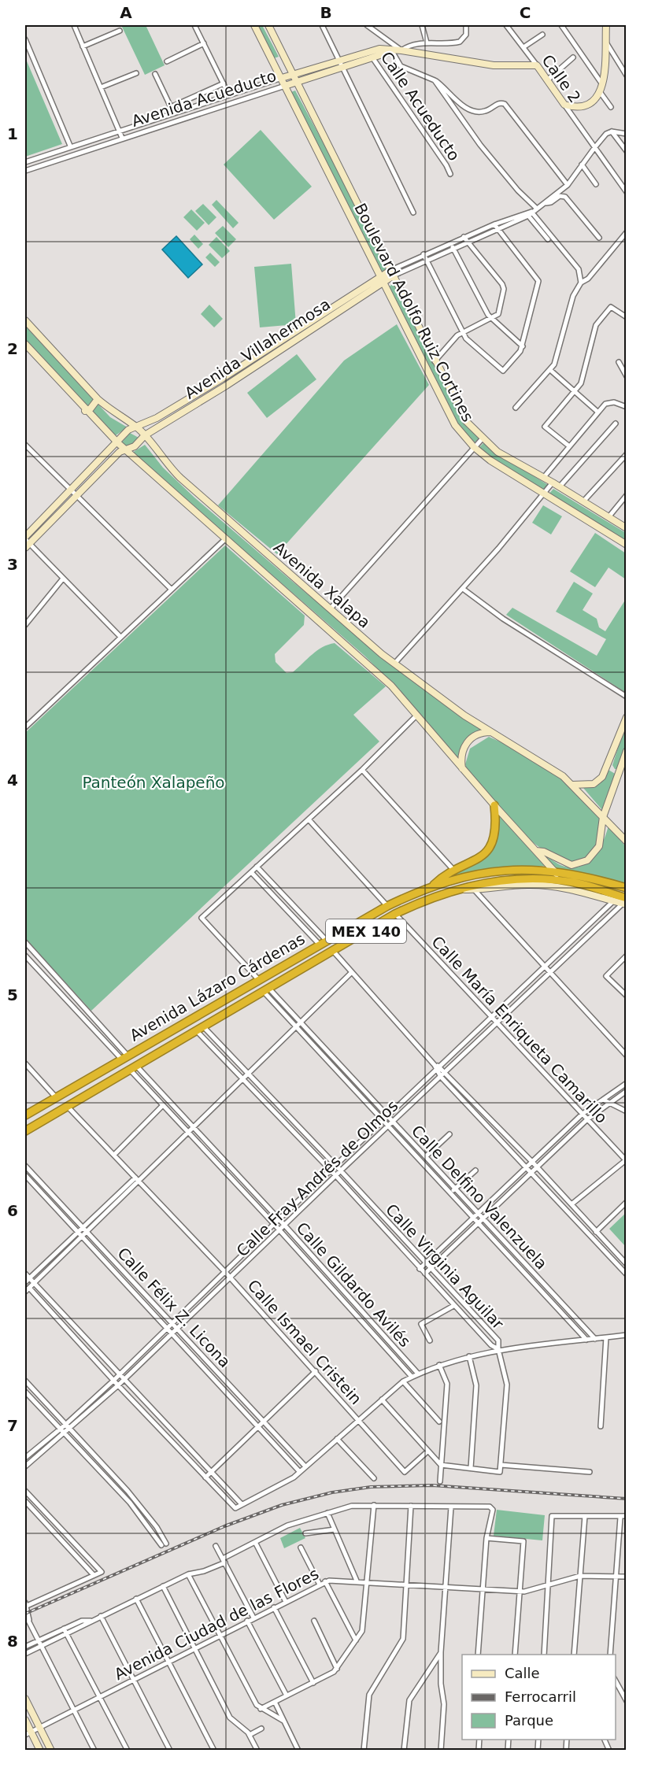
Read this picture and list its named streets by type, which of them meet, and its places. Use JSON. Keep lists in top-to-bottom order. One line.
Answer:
{"streets":{"highway":["MEX 140","Avenida Lázaro Cárdenas"],"main road":["Calle 2","Avenida Acueducto","Boulevard Adolfo Ruiz Cortines","Avenida Villahermosa","Avenida Xalapa"],"street":["Calle Acueducto","Calle María Enriqueta Camarillo","Calle Fray Andrés de Olmos","Calle Delfino Valenzuela","Calle Virginia Aguilar","Calle Gildardo Avilés","Calle Félix Z. Licona","Calle Ismael Cristein","Avenida Ciudad de las Flores"]},"crossings":[["Calle 2","Avenida Acueducto"],["Calle 2","Avenida Villahermosa"],["Avenida Acueducto","Calle Acueducto"],["Avenida Acueducto","Boulevard Adolfo Ruiz Cortines"],["Boulevard Adolfo Ruiz Cortines","Avenida Villahermosa"],["Avenida Villahermosa","Avenida Xalapa"],["Avenida Xalapa","Avenida Lázaro Cárdenas"],["Avenida Lázaro Cárdenas","Calle María Enriqueta Camarillo"],["Avenida Lázaro Cárdenas","Calle Fray Andrés de Olmos"],["Avenida Lázaro Cárdenas","Calle Delfino Valenzuela"],["Avenida Lázaro Cárdenas","Calle Virginia Aguilar"],["Avenida Lázaro Cárdenas","Calle Gildardo Avilés"],["Avenida Lázaro Cárdenas","Calle Ismael Cristein"],["Calle María Enriqueta Camarillo","Calle Fray Andrés de Olmos"],["Calle Fray Andrés de Olmos","Calle Delfino Valenzuela"],["Calle Fray Andrés de Olmos","Calle Virginia Aguilar"],["Calle Fray Andrés de Olmos","Calle Gildardo Avilés"],["Calle Fray Andrés de Olmos","Calle Félix Z. Licona"],["Calle Fray Andrés de Olmos","Calle Ismael Cristein"]],"parks":["Panteón Xalapeño"],"legend":["Calle","Ferrocarril","Parque"],"grid":{"columns":["A","B","C"],"rows":["1","2","3","4","5","6","7","8"]}}
